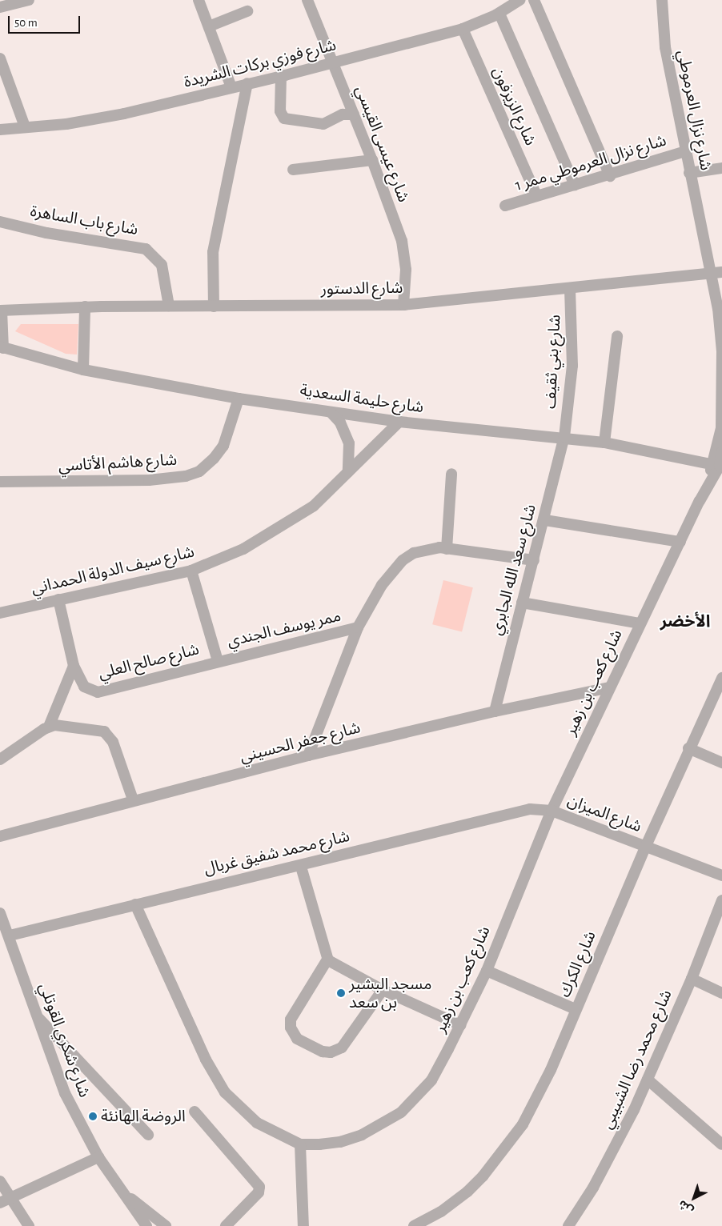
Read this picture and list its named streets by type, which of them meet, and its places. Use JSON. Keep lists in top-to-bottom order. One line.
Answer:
{"streets":{"street":["شارع فوزي بركات الشريدة","شارع الزيزفون","شارع نزال العرموطي","شارع عيسى القيسي","شارع نزال العرموطي ممر 1","شارع باب الساهرة","شارع الدستور","شارع بني ثقيف","شارع حليمة السعدية","شارع هاشم الأتاسي","شارع سعد الله الجابري","شارع سيف الدولة الحمداني","ممر يوسف الجندي","شارع صالح العلي","شارع كعب بن زهير","شارع جعفر الحسيني","شارع الميزان","شارع محمد شفيق غربال","شارع الكرك","شارع شكري القوتلي","شارع محمد رضا الشبيبي"]},"crossings":[["شارع فوزي بركات الشريدة","شارع الزيزفون"],["شارع فوزي بركات الشريدة","شارع عيسى القيسي"],["شارع الزيزفون","شارع نزال العرموطي ممر 1"],["شارع نزال العرموطي","شارع نزال العرموطي ممر 1"],["شارع نزال العرموطي","شارع الدستور"],["شارع نزال العرموطي","شارع حليمة السعدية"],["شارع نزال العرموطي","شارع كعب بن زهير"],["شارع عيسى القيسي","شارع الدستور"],["شارع باب الساهرة","شارع الدستور"],["شارع الدستور","شارع بني ثقيف"],["شارع بني ثقيف","شارع حليمة السعدية"],["شارع بني ثقيف","شارع سعد الله الجابري"],["شارع حليمة السعدية","شارع هاشم الأتاسي"],["شارع حليمة السعدية","شارع سعد الله الجابري"],["شارع حليمة السعدية","شارع سيف الدولة الحمداني"],["شارع حليمة السعدية","شارع كعب بن زهير"],["شارع سعد الله الجابري","شارع جعفر الحسيني"],["شارع سيف الدولة الحمداني","شارع صالح العلي"],["ممر يوسف الجندي","شارع صالح العلي"],["شارع كعب بن زهير","شارع جعفر الحسيني"],["شارع كعب بن زهير","شارع الميزان"],["شارع كعب بن زهير","شارع محمد شفيق غربال"],["شارع الميزان","شارع محمد شفيق غربال"],["شارع الميزان","شارع الكرك"],["شارع محمد شفيق غربال","شارع شكري القوتلي"]],"districts":["الأخضر"],"places":["مسجد البشير بن سعد","الروضة الهانئة"],"scale_bar":"50 m","north":"bottom left"}
